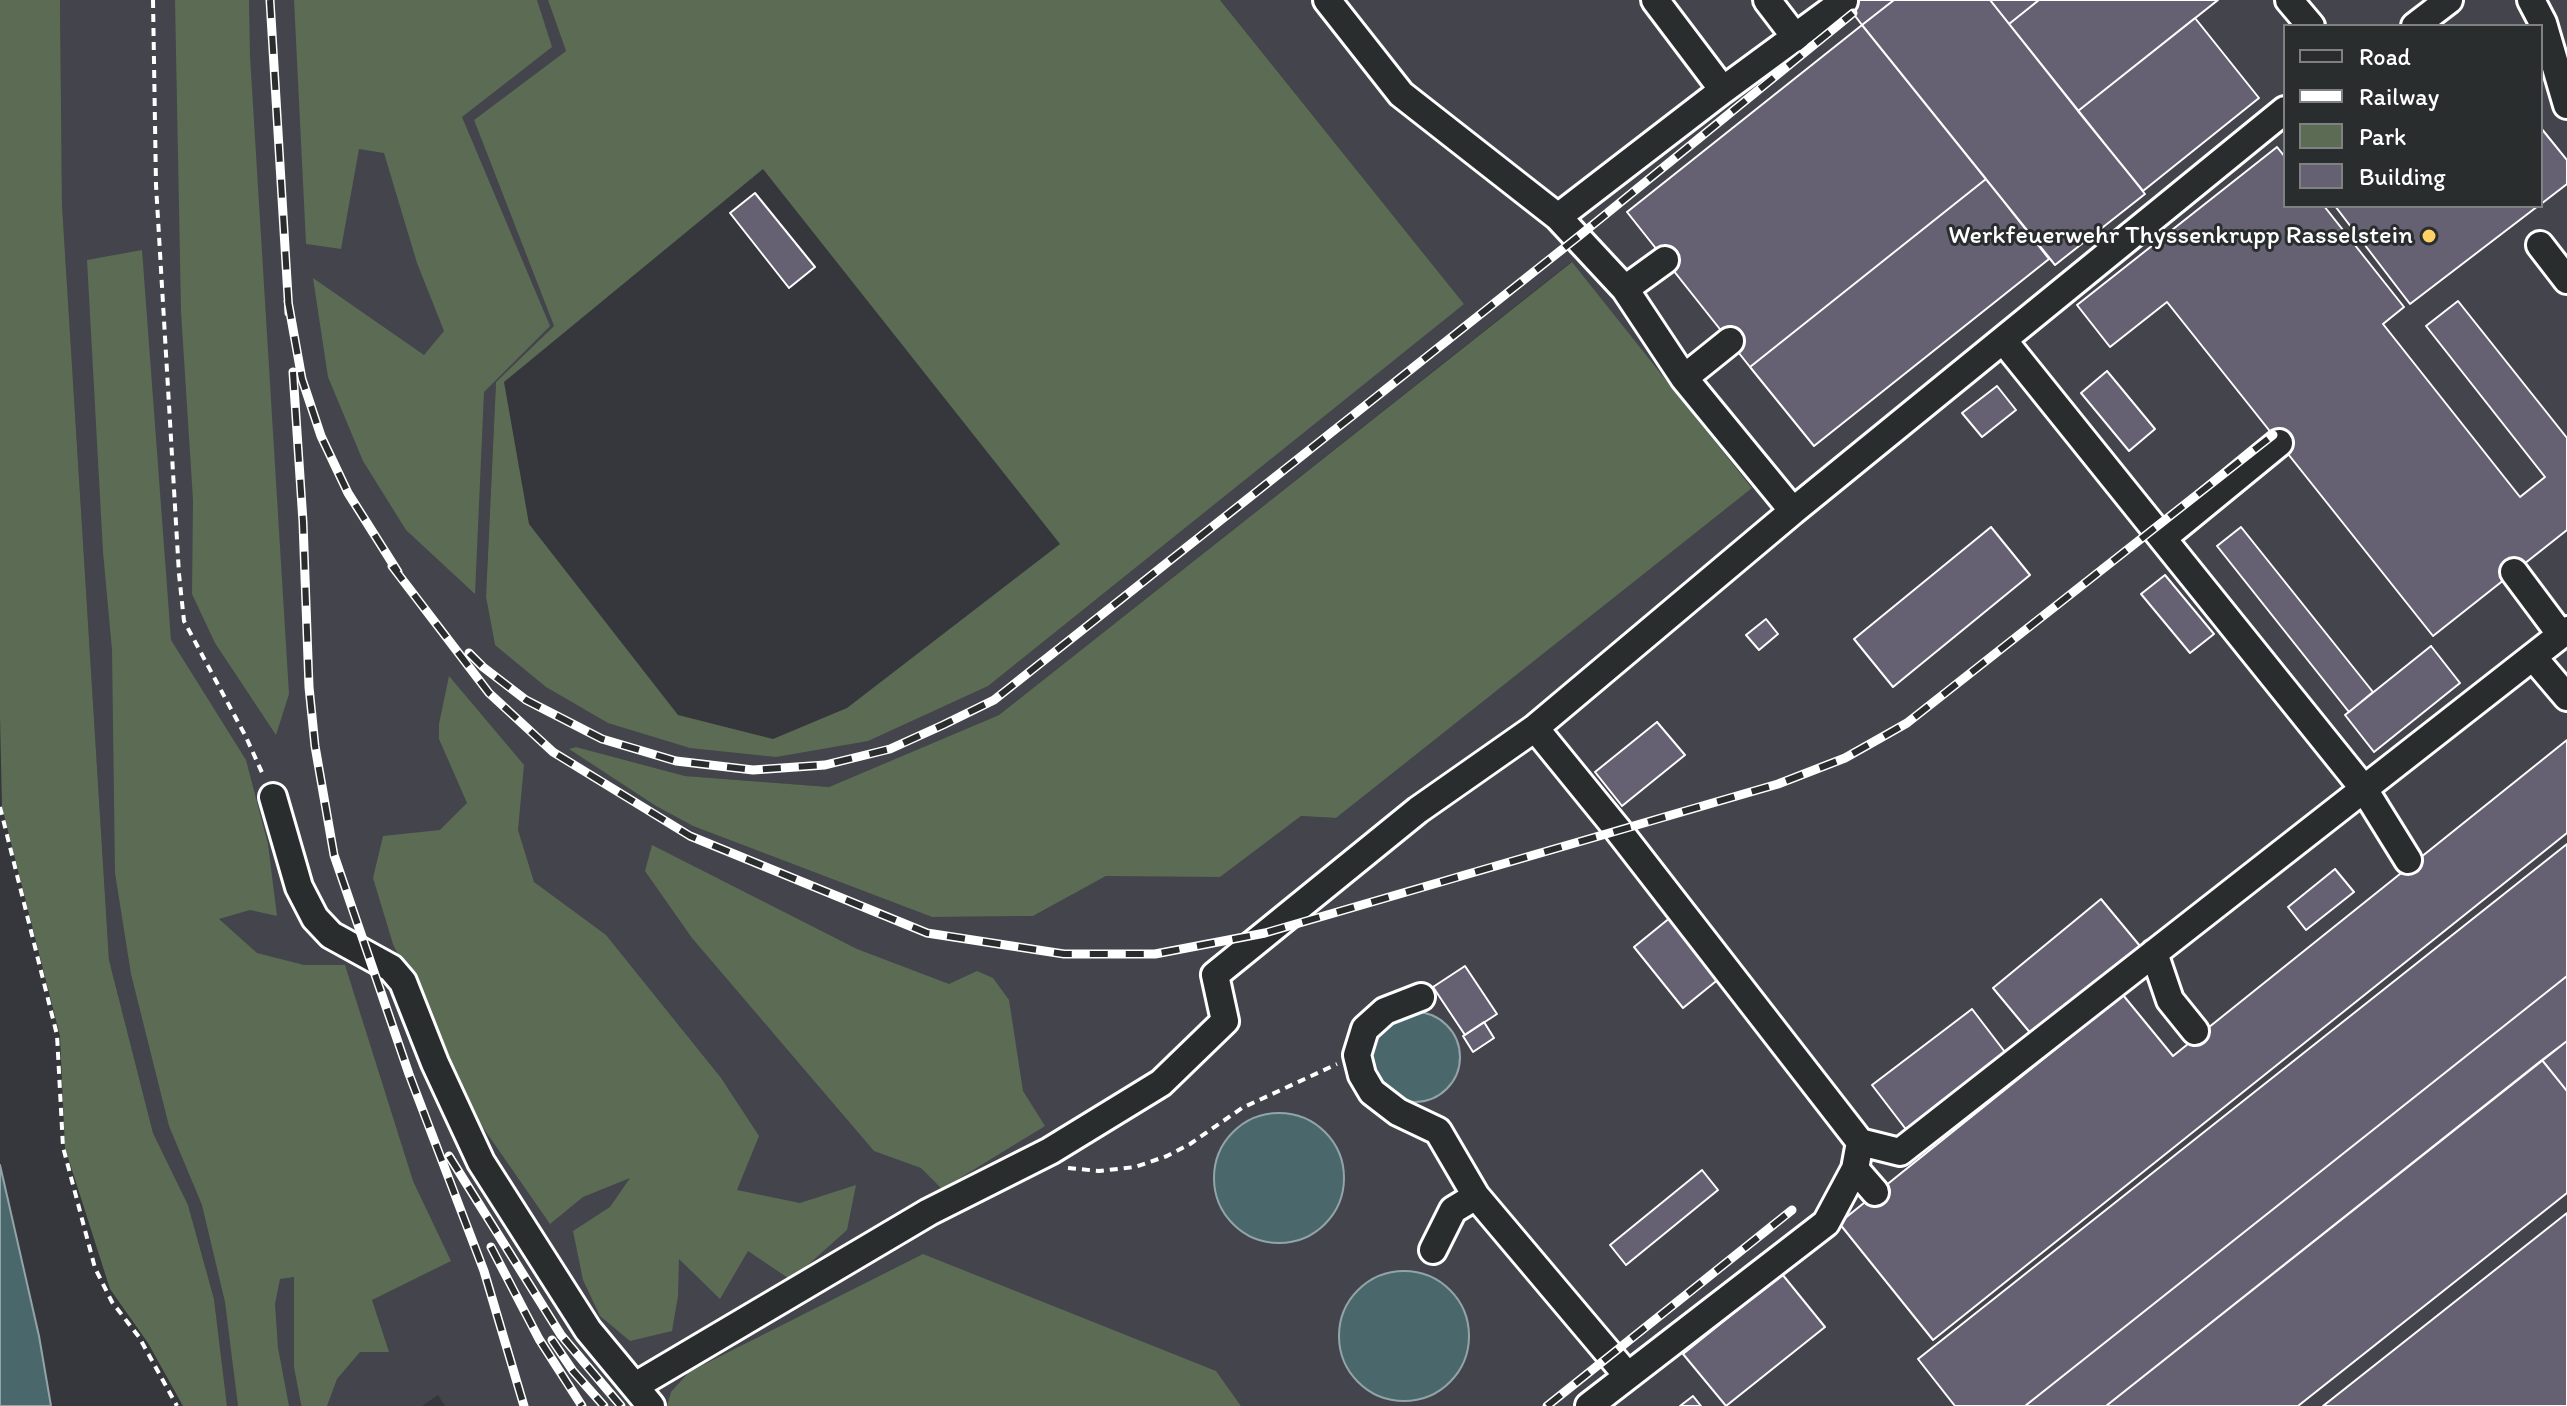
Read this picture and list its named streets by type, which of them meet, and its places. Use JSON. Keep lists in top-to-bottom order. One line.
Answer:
{"places":["Werkfeuerwehr Thyssenkrupp Rasselstein"],"legend":["Road","Railway","Park","Building"]}
